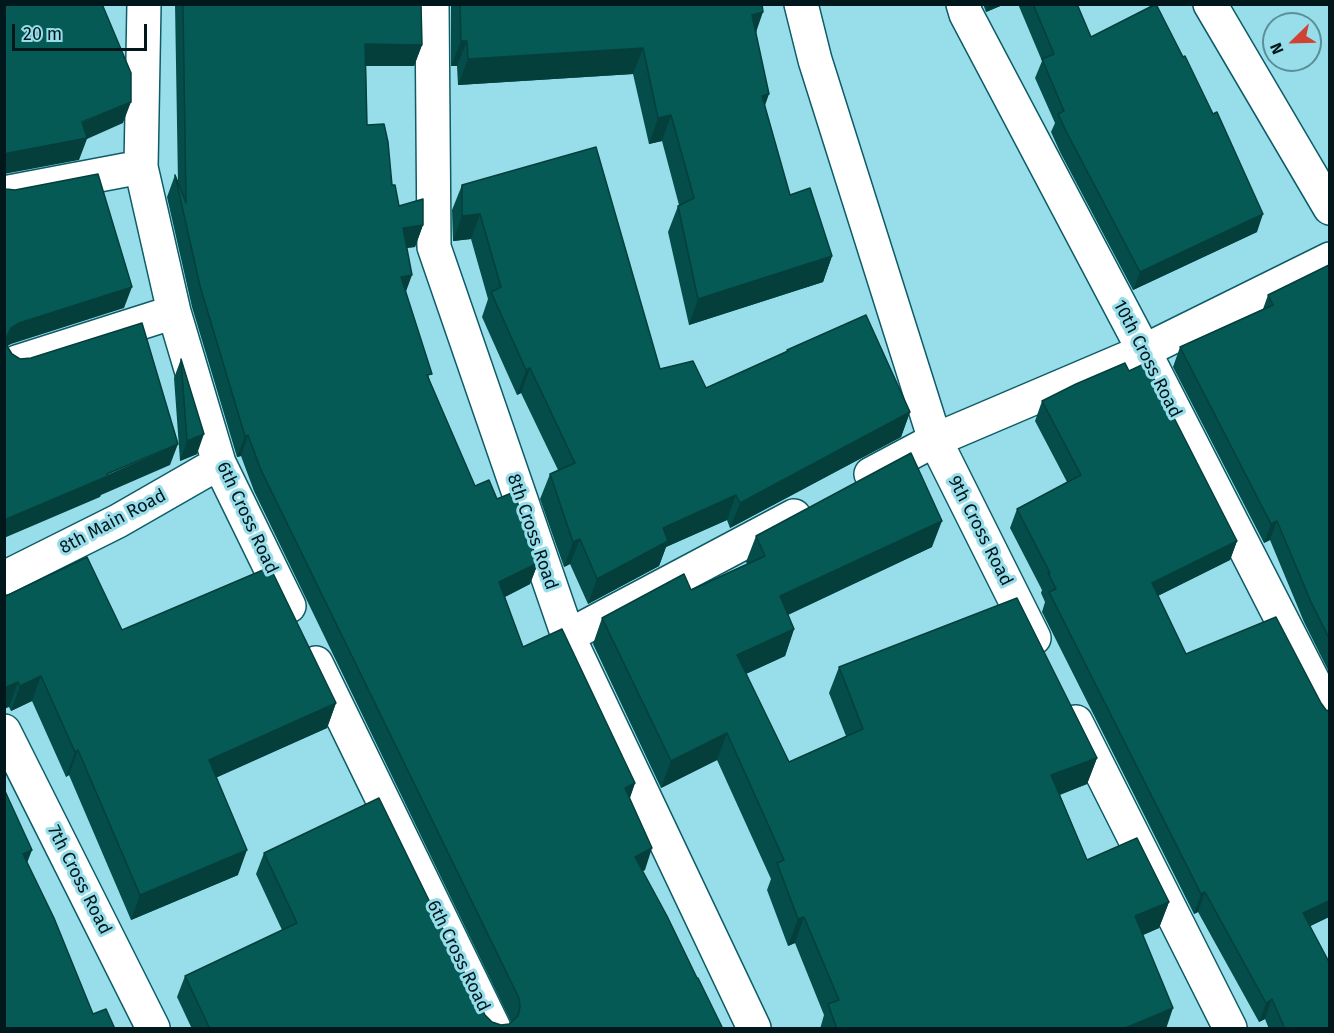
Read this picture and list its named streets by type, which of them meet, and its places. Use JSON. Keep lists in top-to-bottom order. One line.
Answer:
{"streets":{"street":["10th Cross Road","6th Cross Road","8th Main Road","9th Cross Road","8th Cross Road","7th Cross Road"]},"crossings":[["6th Cross Road","8th Main Road"]],"scale_bar":"20 m","north":"bottom left"}
